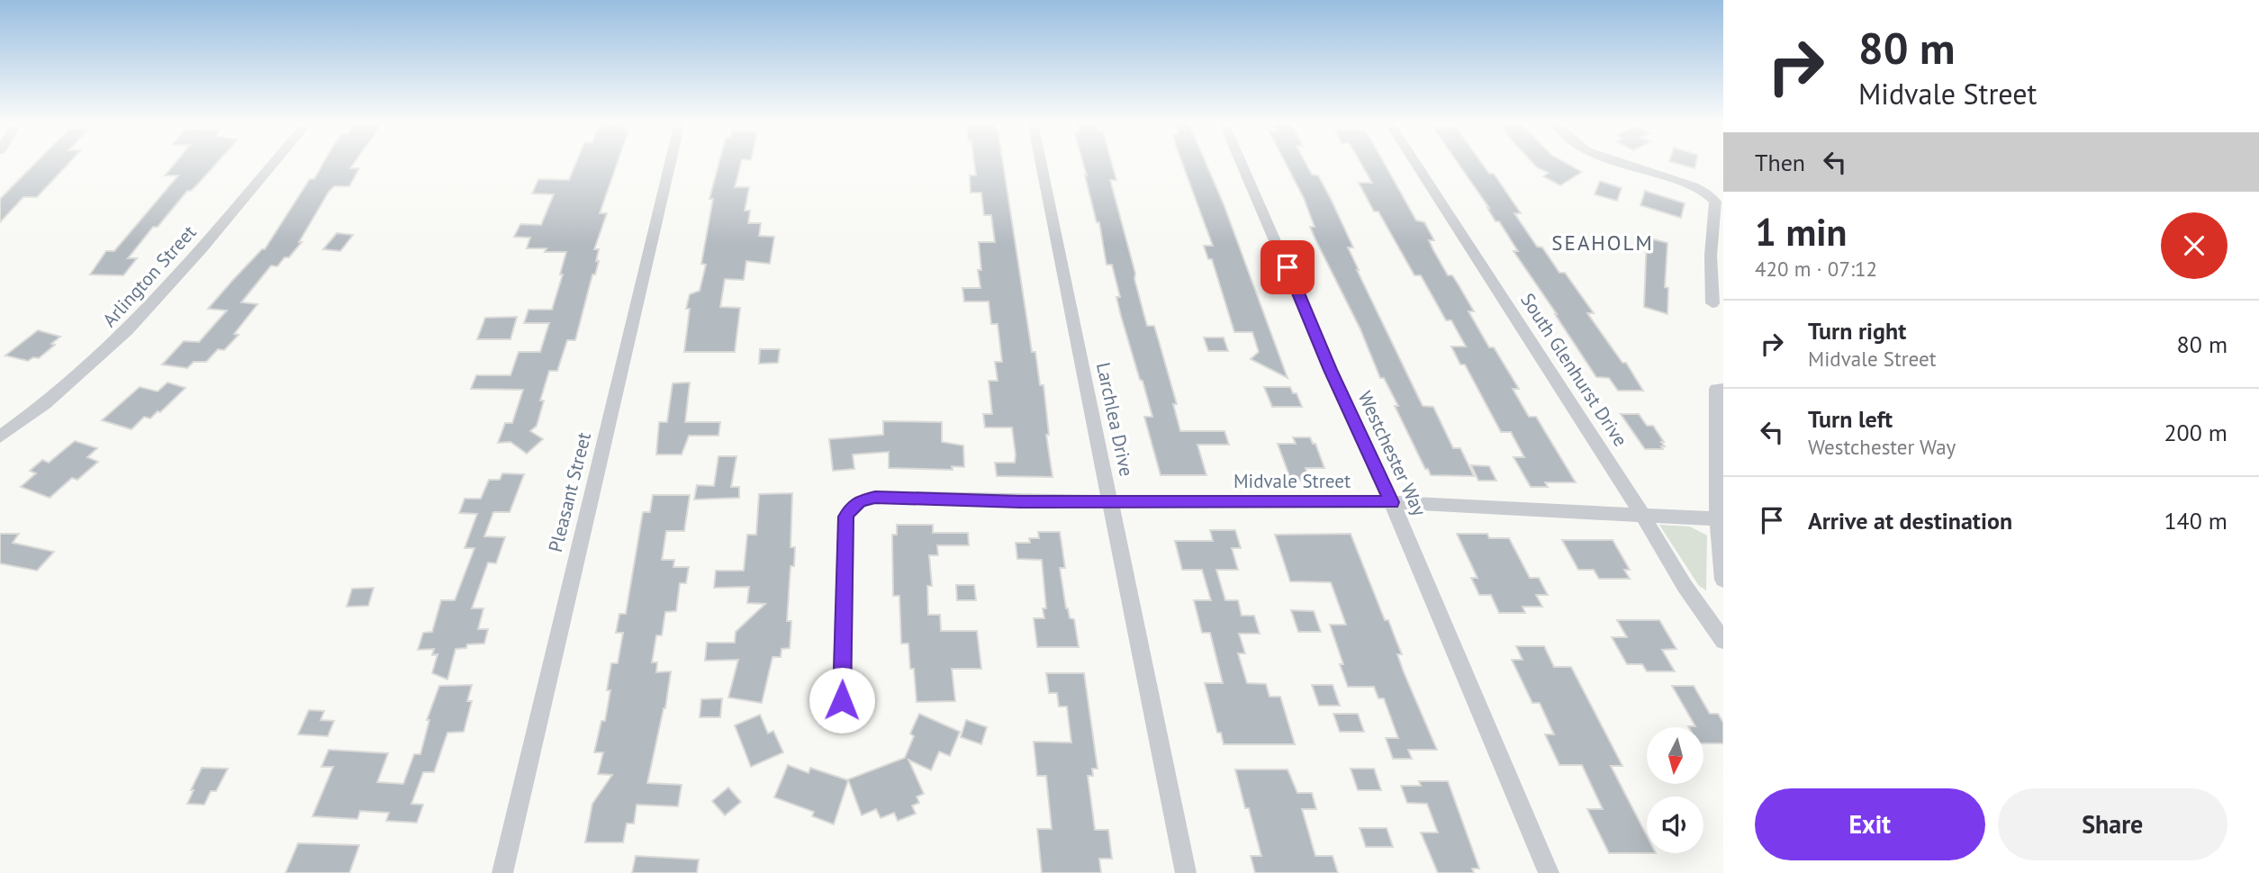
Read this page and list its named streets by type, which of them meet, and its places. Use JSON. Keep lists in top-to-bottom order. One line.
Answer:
{"streets":{"street":["Arlington Street","South Glenhurst Drive","Larchlea Drive","Westchester Way","Midvale Street","Pleasant Street"]},"crossings":[["South Glenhurst Drive","Midvale Street"],["Larchlea Drive","Midvale Street"],["Westchester Way","Midvale Street"]],"districts":["SEAHOLM"],"north":"bottom","page":{"turn":["80 m","Midvale Street"],"then":"Then","heading":["1 min","420 m · 07:12"],"list":[{"name":"Turn right","note":"Midvale Street","value":"80 m"},{"name":"Turn left","note":"Westchester Way","value":"200 m"},{"name":"Arrive at destination","value":"140 m"}],"buttons":["Exit","Share"]}}
